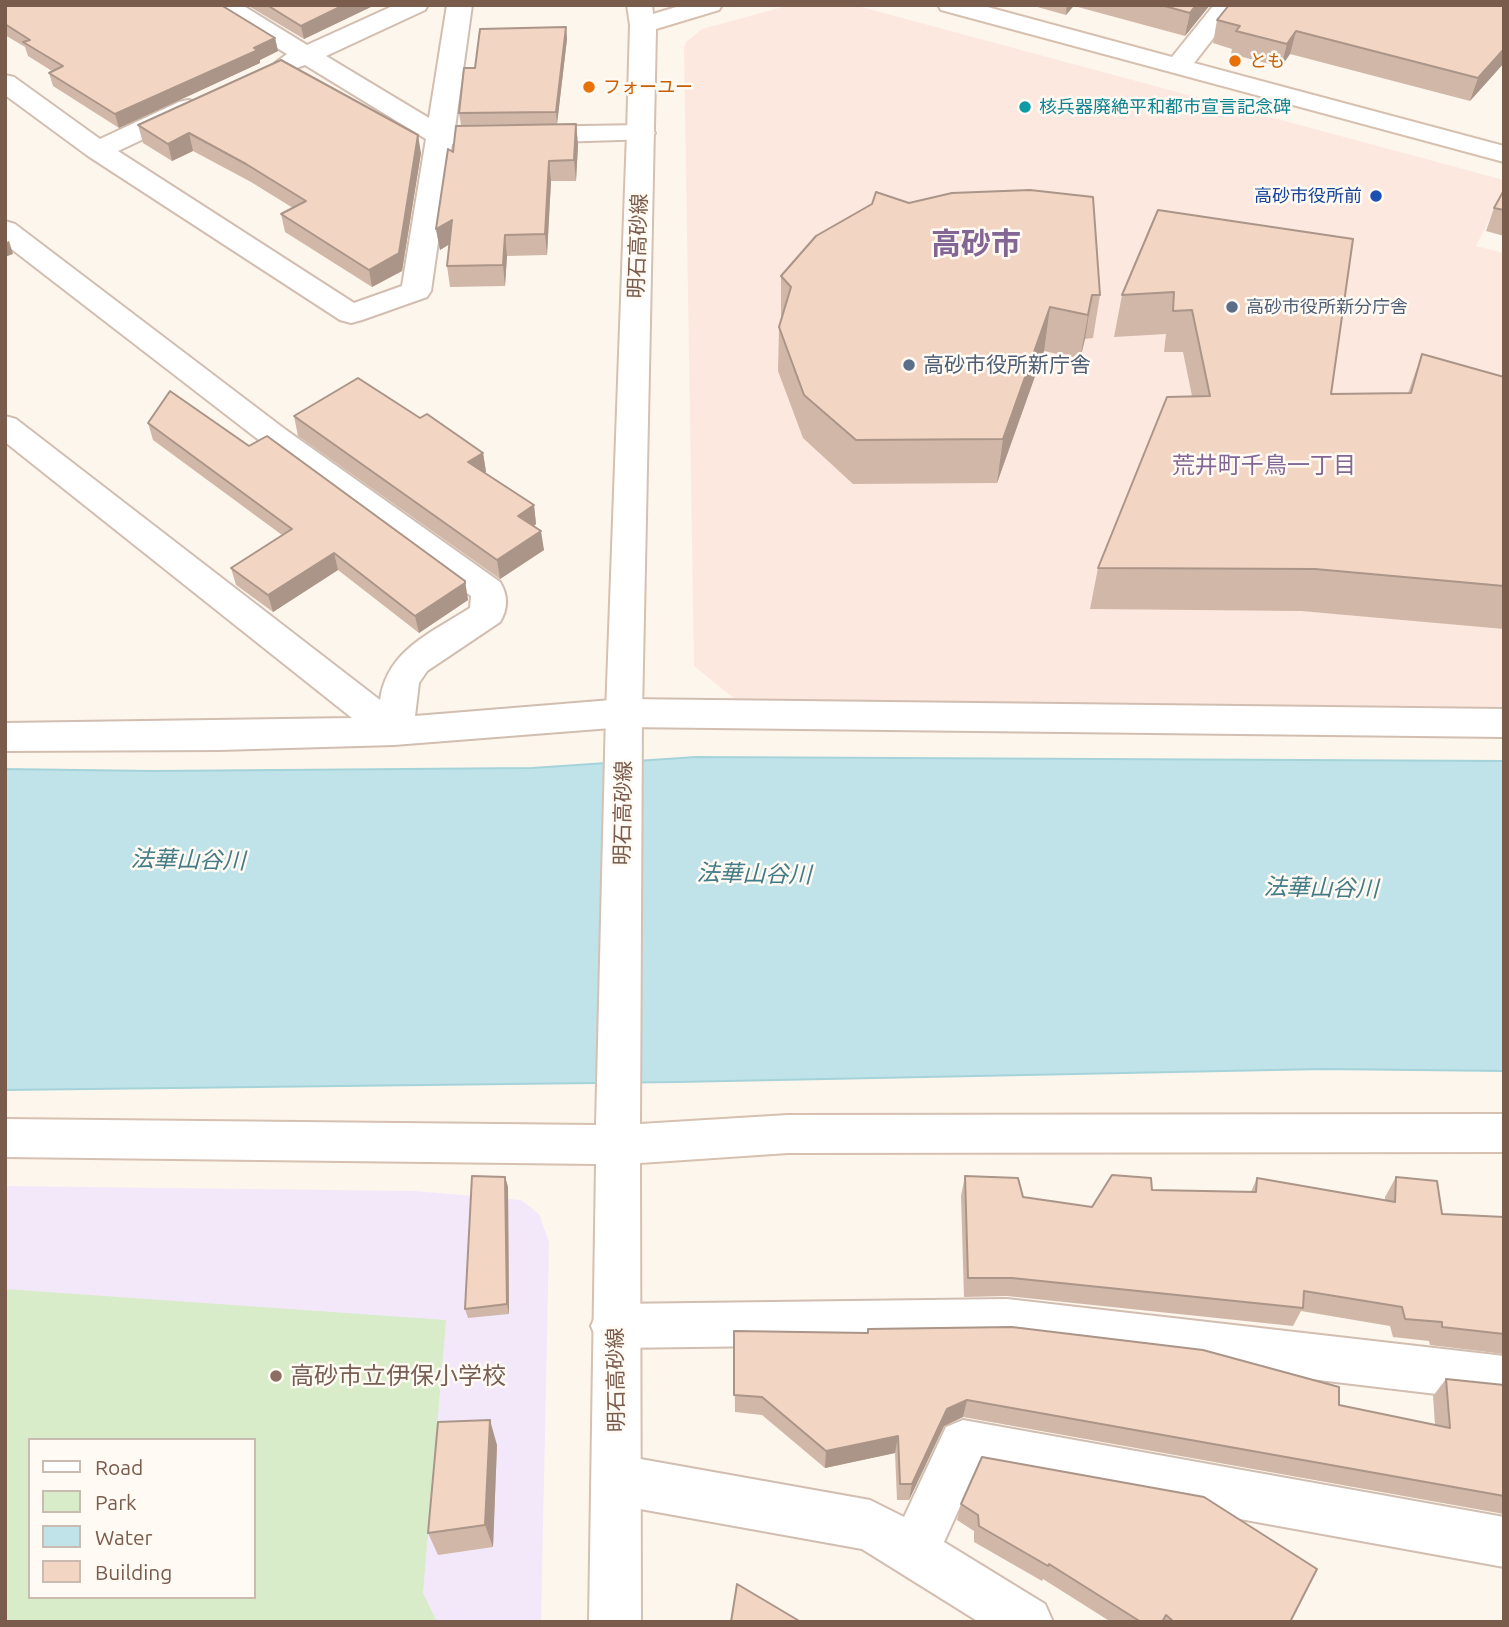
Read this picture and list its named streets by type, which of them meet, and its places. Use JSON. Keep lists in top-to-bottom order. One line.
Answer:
{"streets":{"street":["明石高砂線"]},"districts":["高砂市","荒井町千鳥一丁目"],"water":["法華山谷川"],"places":["とも","フォーユー","核兵器廃絶平和都市宣言記念碑","高砂市役所前","高砂市役所新分庁舎","高砂市役所新庁舎","高砂市立伊保小学校"],"legend":["Road","Park","Water","Building"]}
